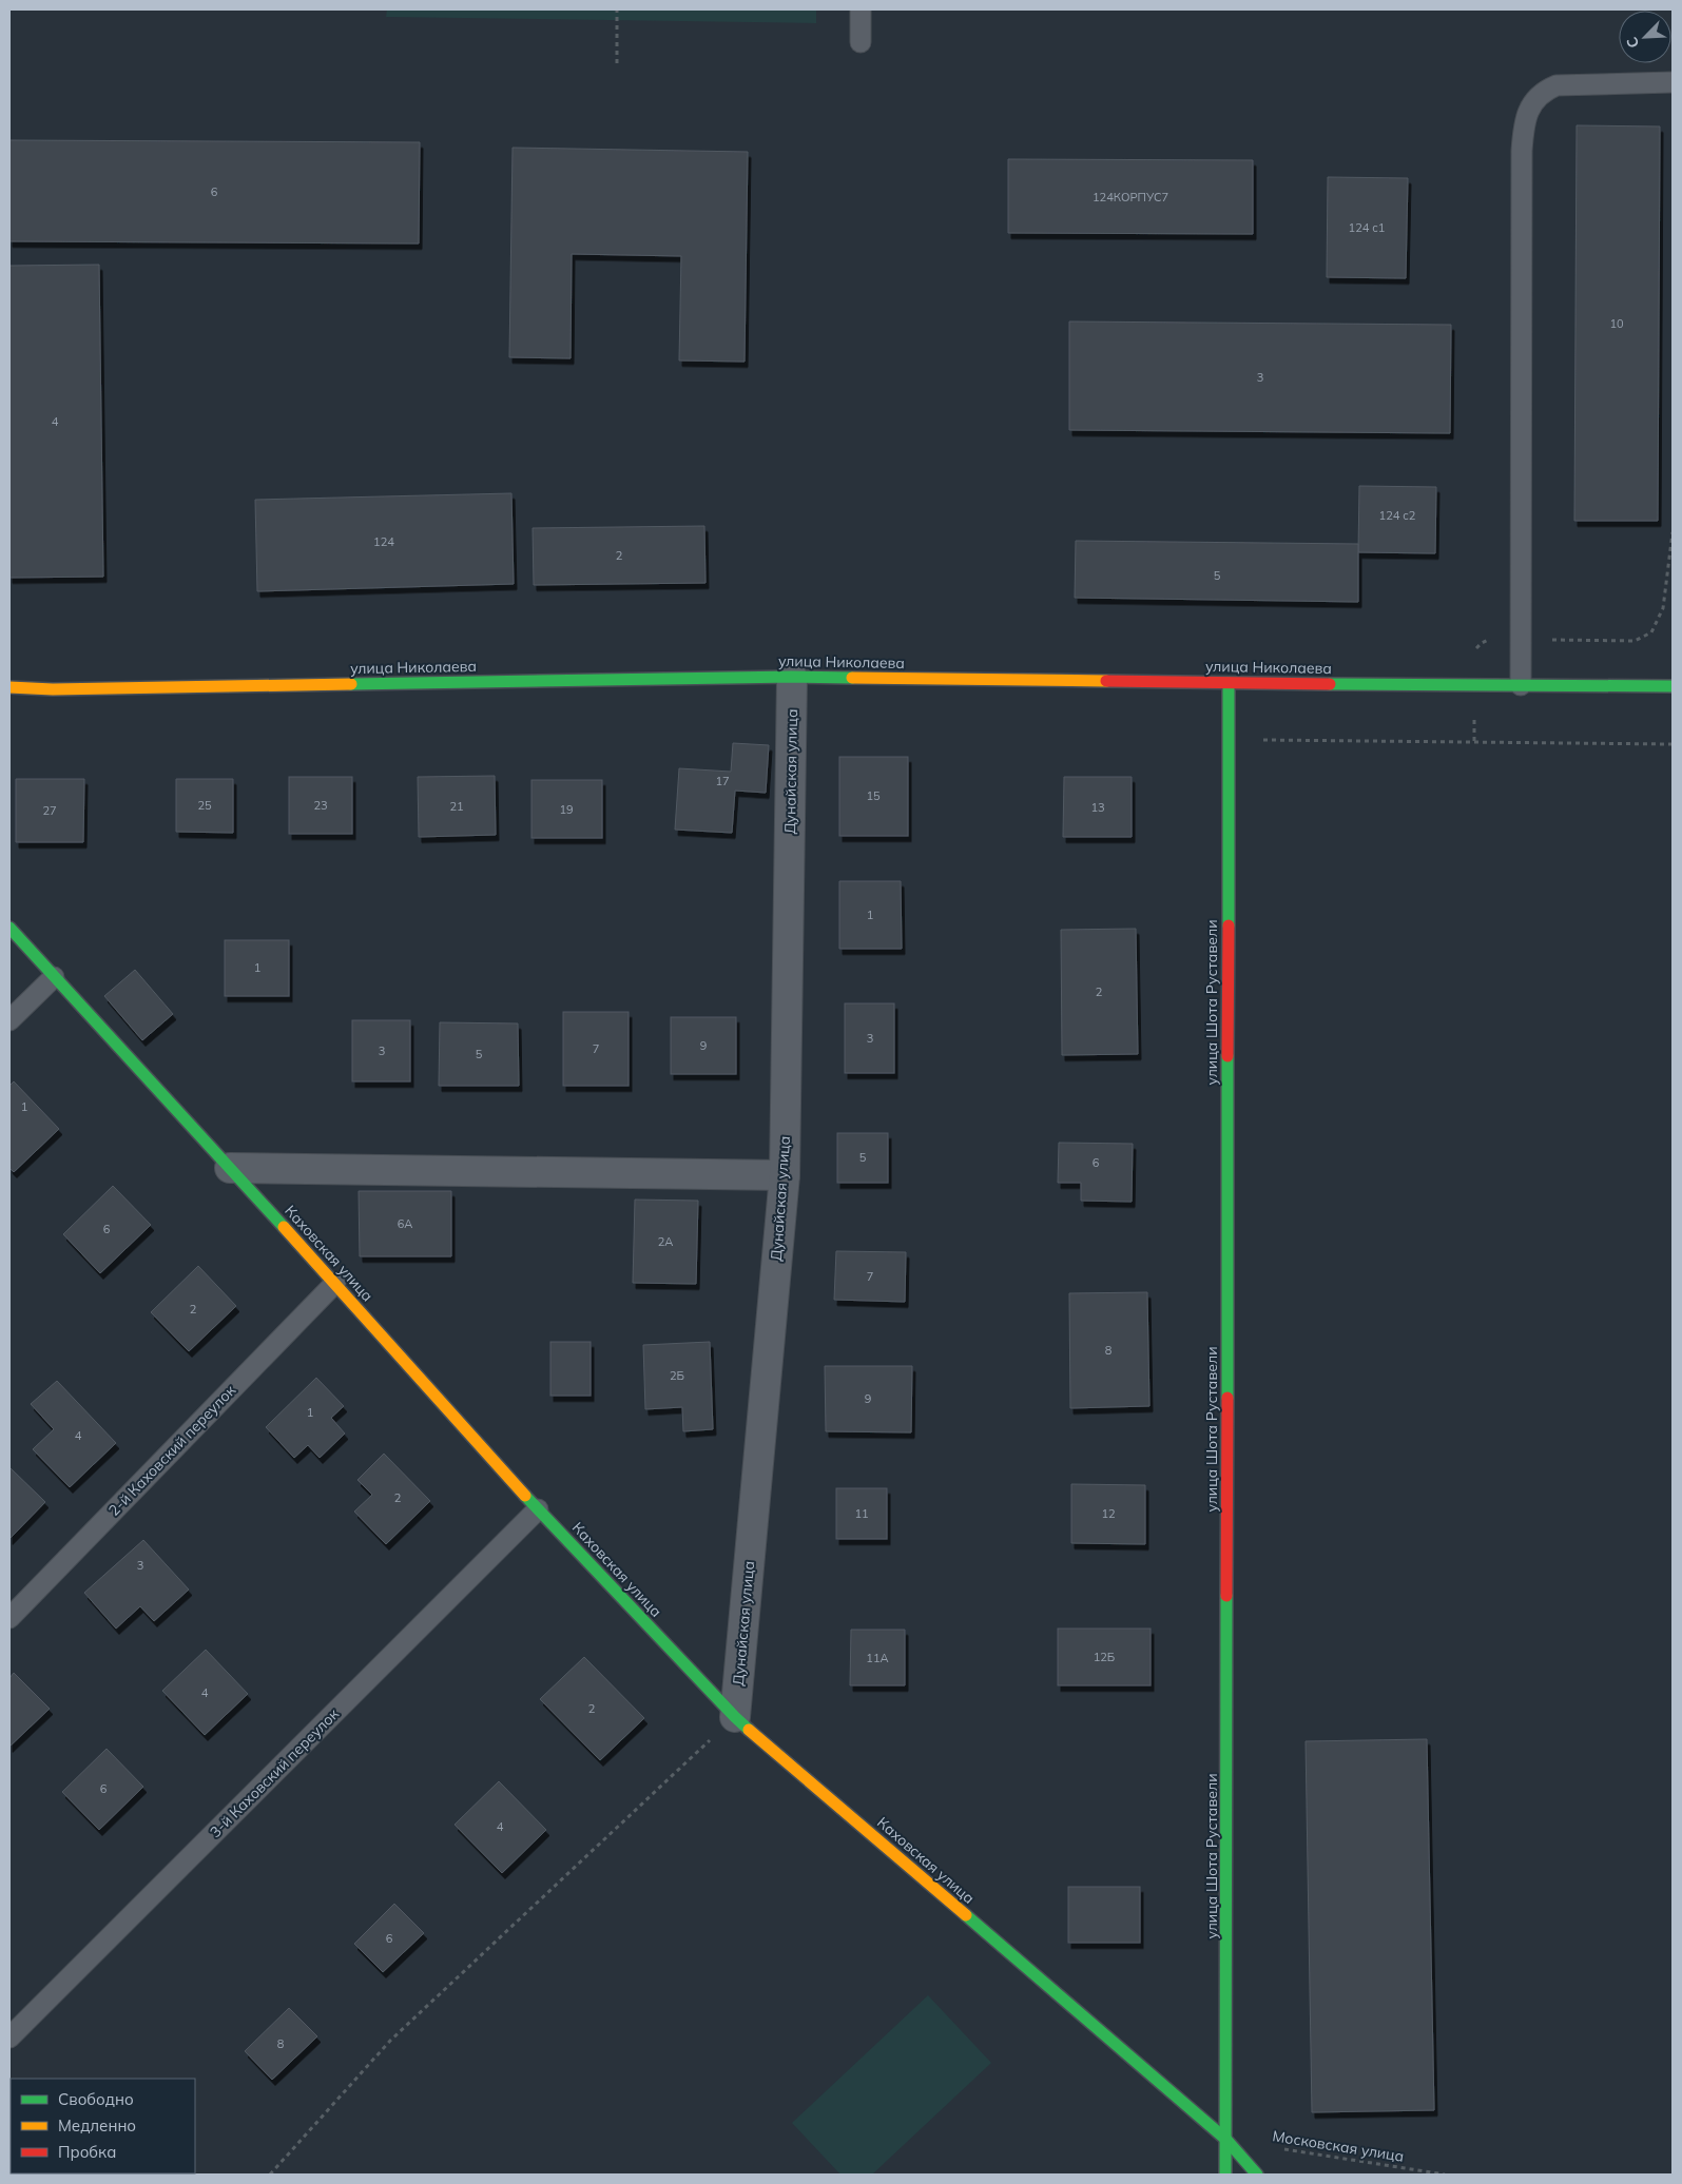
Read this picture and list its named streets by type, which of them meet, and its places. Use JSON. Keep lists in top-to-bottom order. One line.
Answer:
{"streets":{"street":["улица Николаева","Дунайская улица","улица Шота Руставели","Каховская улица"],"lane":["2-й Каховский переулок","3-й Каховский переулок"],"path":["Московская улица"]},"crossings":[["улица Николаева","Дунайская улица"],["улица Николаева","улица Шота Руставели"],["Дунайская улица","Каховская улица"],["улица Шота Руставели","Каховская улица"],["улица Шота Руставели","Московская улица"],["Каховская улица","2-й Каховский переулок"],["Каховская улица","3-й Каховский переулок"],["Каховская улица","Московская улица"]],"house_numbers":["6","124КОРПУС7","124 с1","10","3","4","124 с2","124","2","5","17","15","25","23","21","13","19","27","1","1","2","3","9","7","3","5","1","5","6","6А","6","2А","7","2","8","2Б","9","1","4","2","11","12","3","12Б","11А","4","2","6","4","6","8"],"legend":["Свободно","Медленно","Пробка"],"north":"bottom left"}
